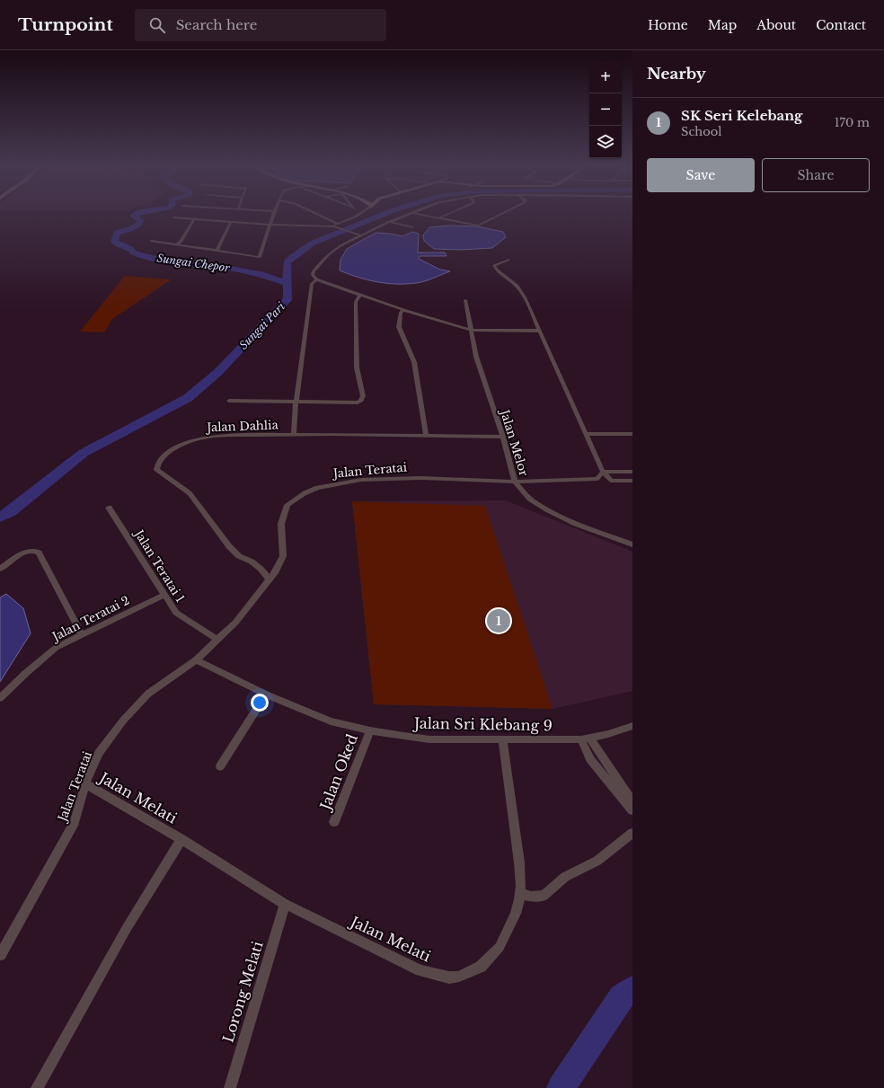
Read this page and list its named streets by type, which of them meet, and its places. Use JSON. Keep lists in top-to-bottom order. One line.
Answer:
{"streets":{"street":["Jalan Dahlia","Jalan Melor","Jalan Teratai","Jalan Teratai 1","Jalan Teratai 2","Jalan Sri Klebang 9","Jalan Oked","Jalan Melati","Lorong Melati"]},"crossings":[["Jalan Dahlia","Jalan Melor"],["Jalan Dahlia","Jalan Teratai"],["Jalan Melor","Jalan Teratai"],["Jalan Teratai","Jalan Teratai 1"],["Jalan Teratai","Jalan Sri Klebang 9"],["Jalan Teratai","Jalan Melati"],["Jalan Teratai 1","Jalan Teratai 2"],["Jalan Sri Klebang 9","Jalan Oked"],["Jalan Sri Klebang 9","Jalan Melati"],["Jalan Melati","Lorong Melati"]],"water":["Sungai Chepor","Sungai Pari"],"page":{"header":"Turnpoint","search":"Search here","nav":["Home","Map","About","Contact"],"heading":"Nearby","map_buttons":["+","−"],"list":[{"mark":"1","name":"SK Seri Kelebang","note":"School","value":"170 m"}],"buttons":["Save","Share"],"pins":"1"}}
